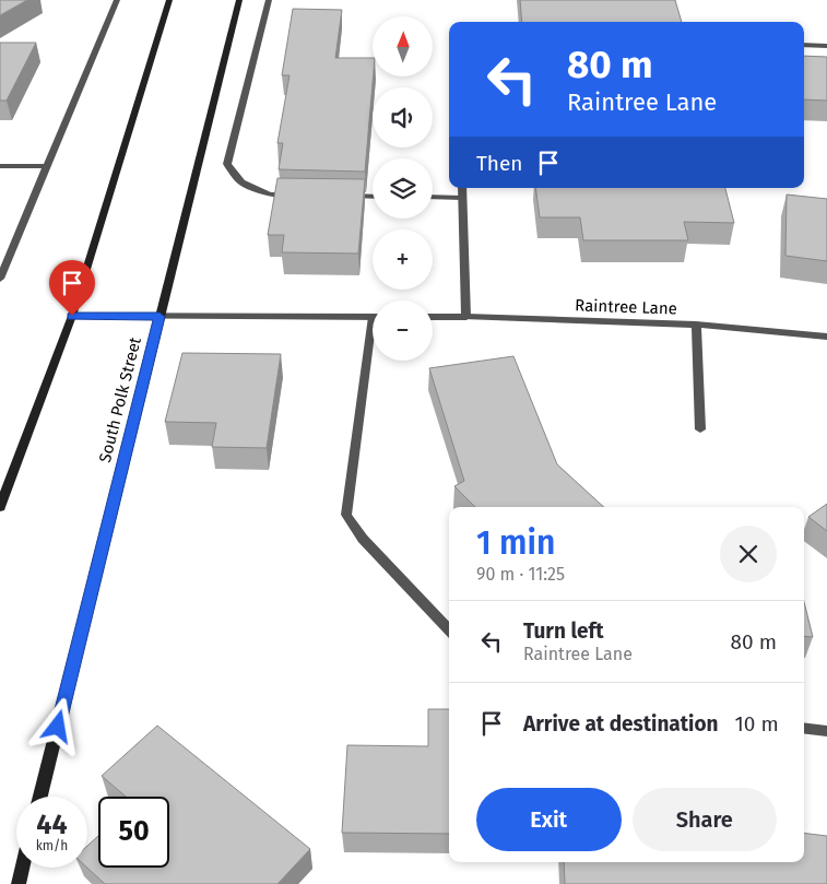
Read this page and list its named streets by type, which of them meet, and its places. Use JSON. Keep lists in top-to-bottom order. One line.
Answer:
{"streets":{"main road":["South Polk Street"],"street":["Raintree Lane"]},"north":"top","page":{"map_buttons":["+","−"],"turn":["80 m","Raintree Lane"],"then":"Then","heading":["1 min","90 m · 11:25"],"list":[{"name":"Turn left","note":"Raintree Lane","value":"80 m"},{"name":"Arrive at destination","value":"10 m"}],"buttons":["Exit","Share"],"speed":"44 km/h","limit":"50"}}
